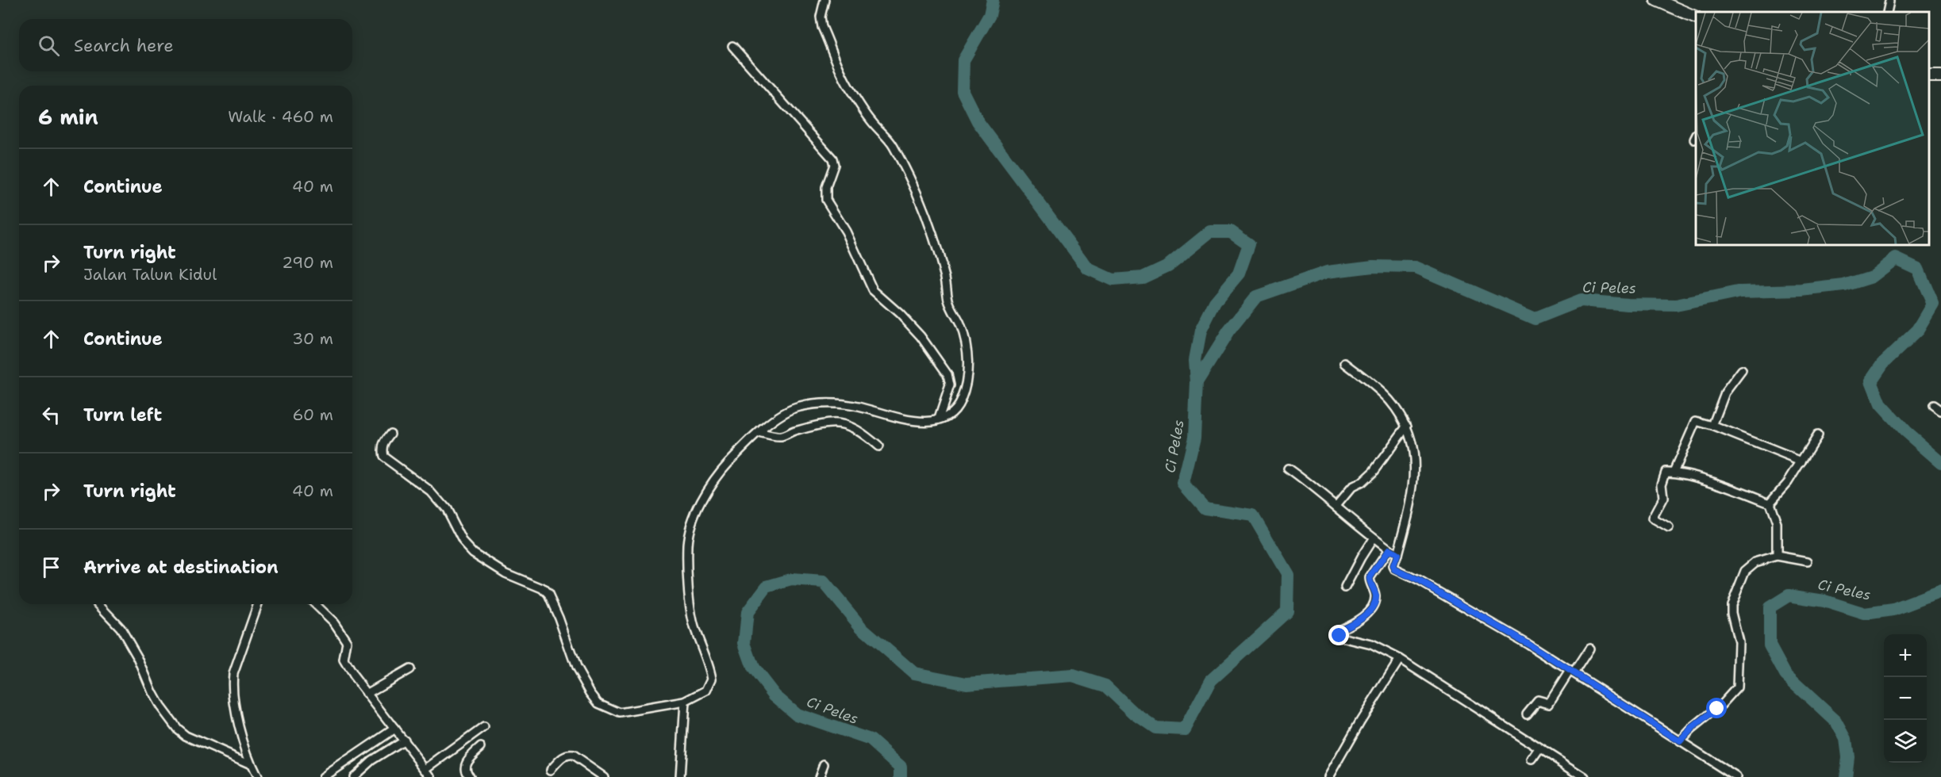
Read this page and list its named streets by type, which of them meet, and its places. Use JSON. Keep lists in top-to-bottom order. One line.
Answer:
{"water":["Ci Peles"],"page":{"search":"Search here","heading":["6 min","Walk · 460 m"],"list":[["Continue","40 m"],["Turn right","Jalan Talun Kidul","290 m"],["Continue","30 m"],["Turn left","60 m"],["Turn right","40 m"],"Arrive at destination"],"map_buttons":["+","−"]}}
